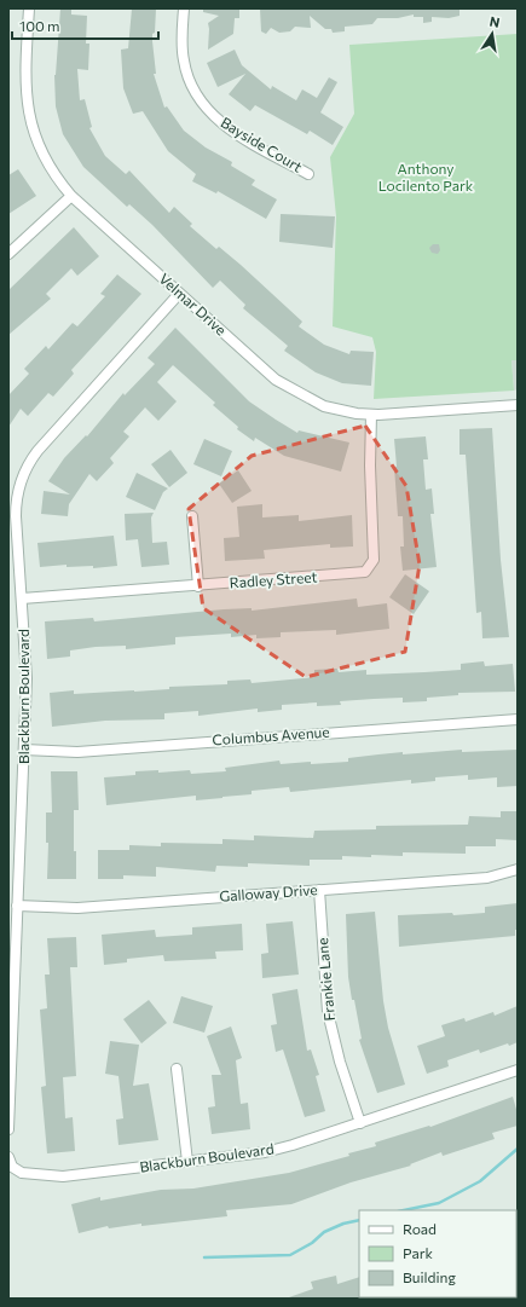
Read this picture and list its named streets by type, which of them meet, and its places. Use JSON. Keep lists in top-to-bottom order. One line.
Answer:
{"streets":{"street":["Bayside Court","Velmar Drive","Radley Street","Blackburn Boulevard","Columbus Avenue","Galloway Drive","Frankie Lane"]},"crossings":[["Velmar Drive","Radley Street"],["Velmar Drive","Blackburn Boulevard"],["Radley Street","Blackburn Boulevard"],["Blackburn Boulevard","Columbus Avenue"],["Blackburn Boulevard","Galloway Drive"],["Blackburn Boulevard","Frankie Lane"],["Galloway Drive","Frankie Lane"]],"parks":["Anthony Locilento Park"],"legend":["Road","Park","Building"],"scale_bar":"100 m","north":"top"}
